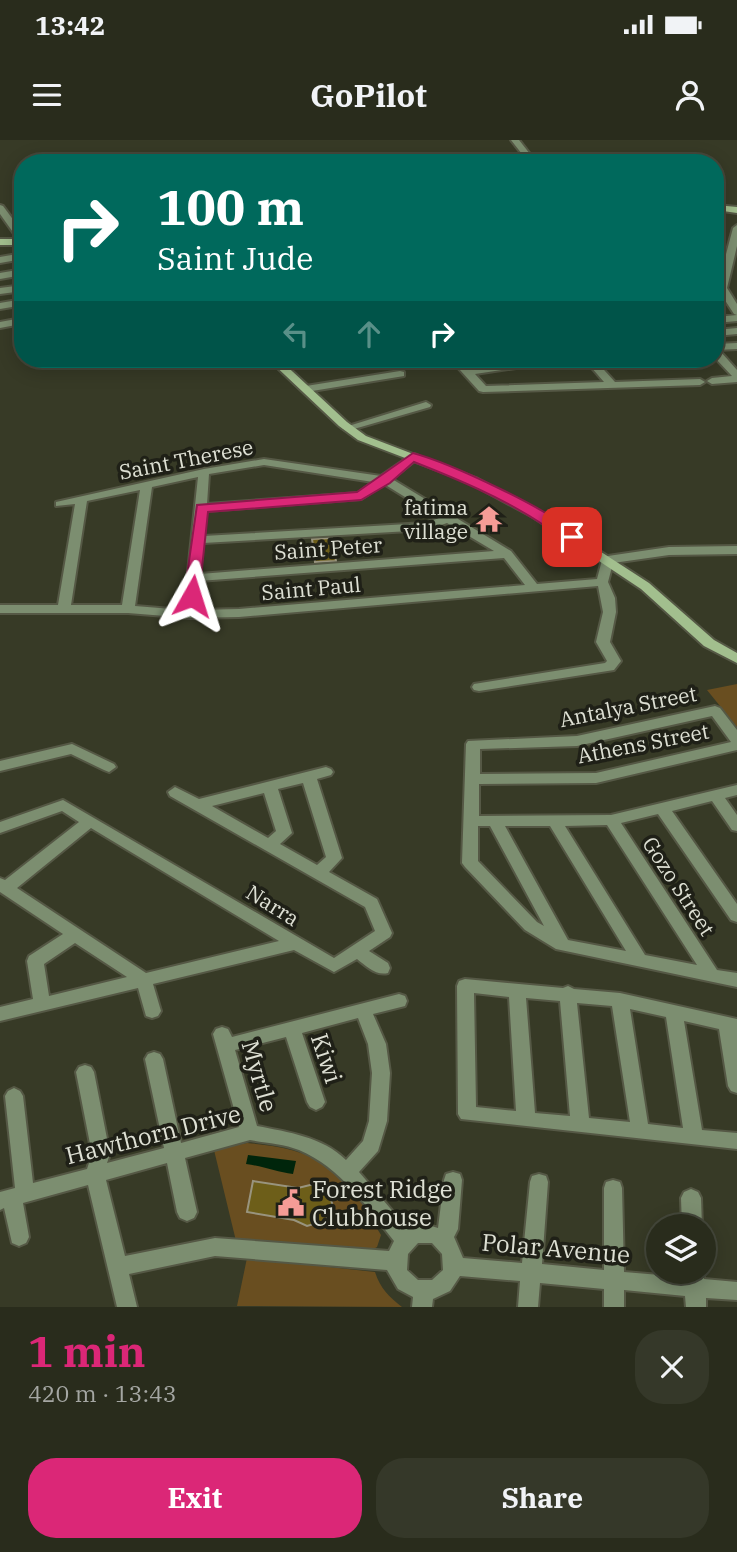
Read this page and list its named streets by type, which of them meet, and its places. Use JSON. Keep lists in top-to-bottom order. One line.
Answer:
{"streets":{"street":["Saint Therese","Saint Peter","Saint Paul","Antalya Street","Athens Street","Gozo Street","Narra","Kiwi","Myrtle","Hawthorn Drive","Polar Avenue"]},"crossings":[["Saint Therese","Saint Peter"],["Saint Therese","Saint Paul"],["Antalya Street","Athens Street"],["Antalya Street","Gozo Street"],["Kiwi","Myrtle"],["Myrtle","Hawthorn Drive"],["Hawthorn Drive","Polar Avenue"]],"places":{"temple":["fatima village"],"public building":["Forest Ridge Clubhouse"]},"page":{"status":"13:42","header":"GoPilot","turn":["100 m","Saint Jude"],"heading":["1 min","420 m · 13:43"],"buttons":["Exit","Share"]}}
